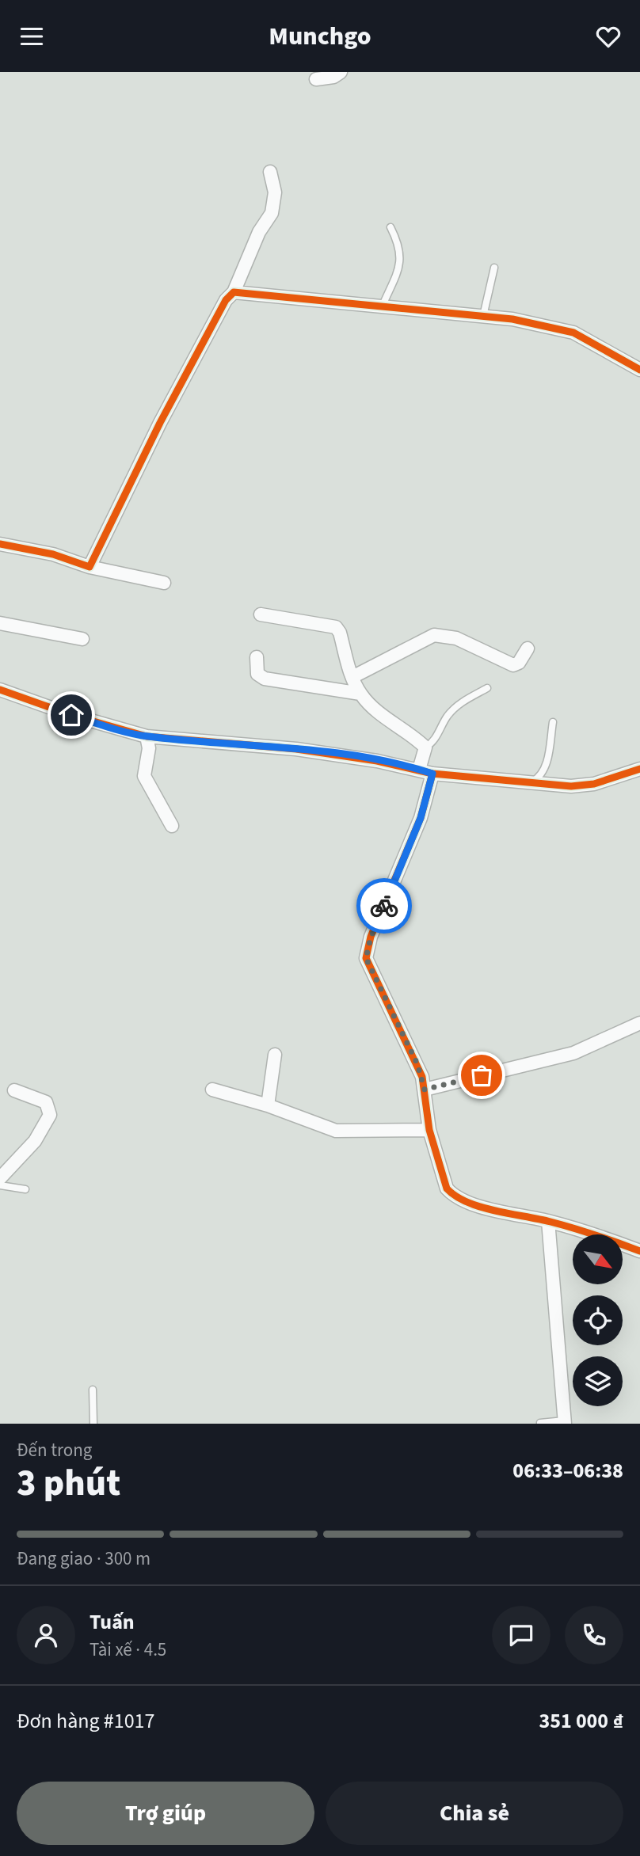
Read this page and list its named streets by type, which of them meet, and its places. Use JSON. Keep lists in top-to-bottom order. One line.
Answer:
{"north":"bottom right","page":{"header":"Munchgo","heading":["3 phút","Đến trong","06:33–06:38"],"panel":["Tuấn","Tài xế · 4.5","Đơn hàng #1017","351 000 ₫"],"bar":"Đang giao · 300 m","buttons":["Trợ giúp","Chia sẻ"]}}
